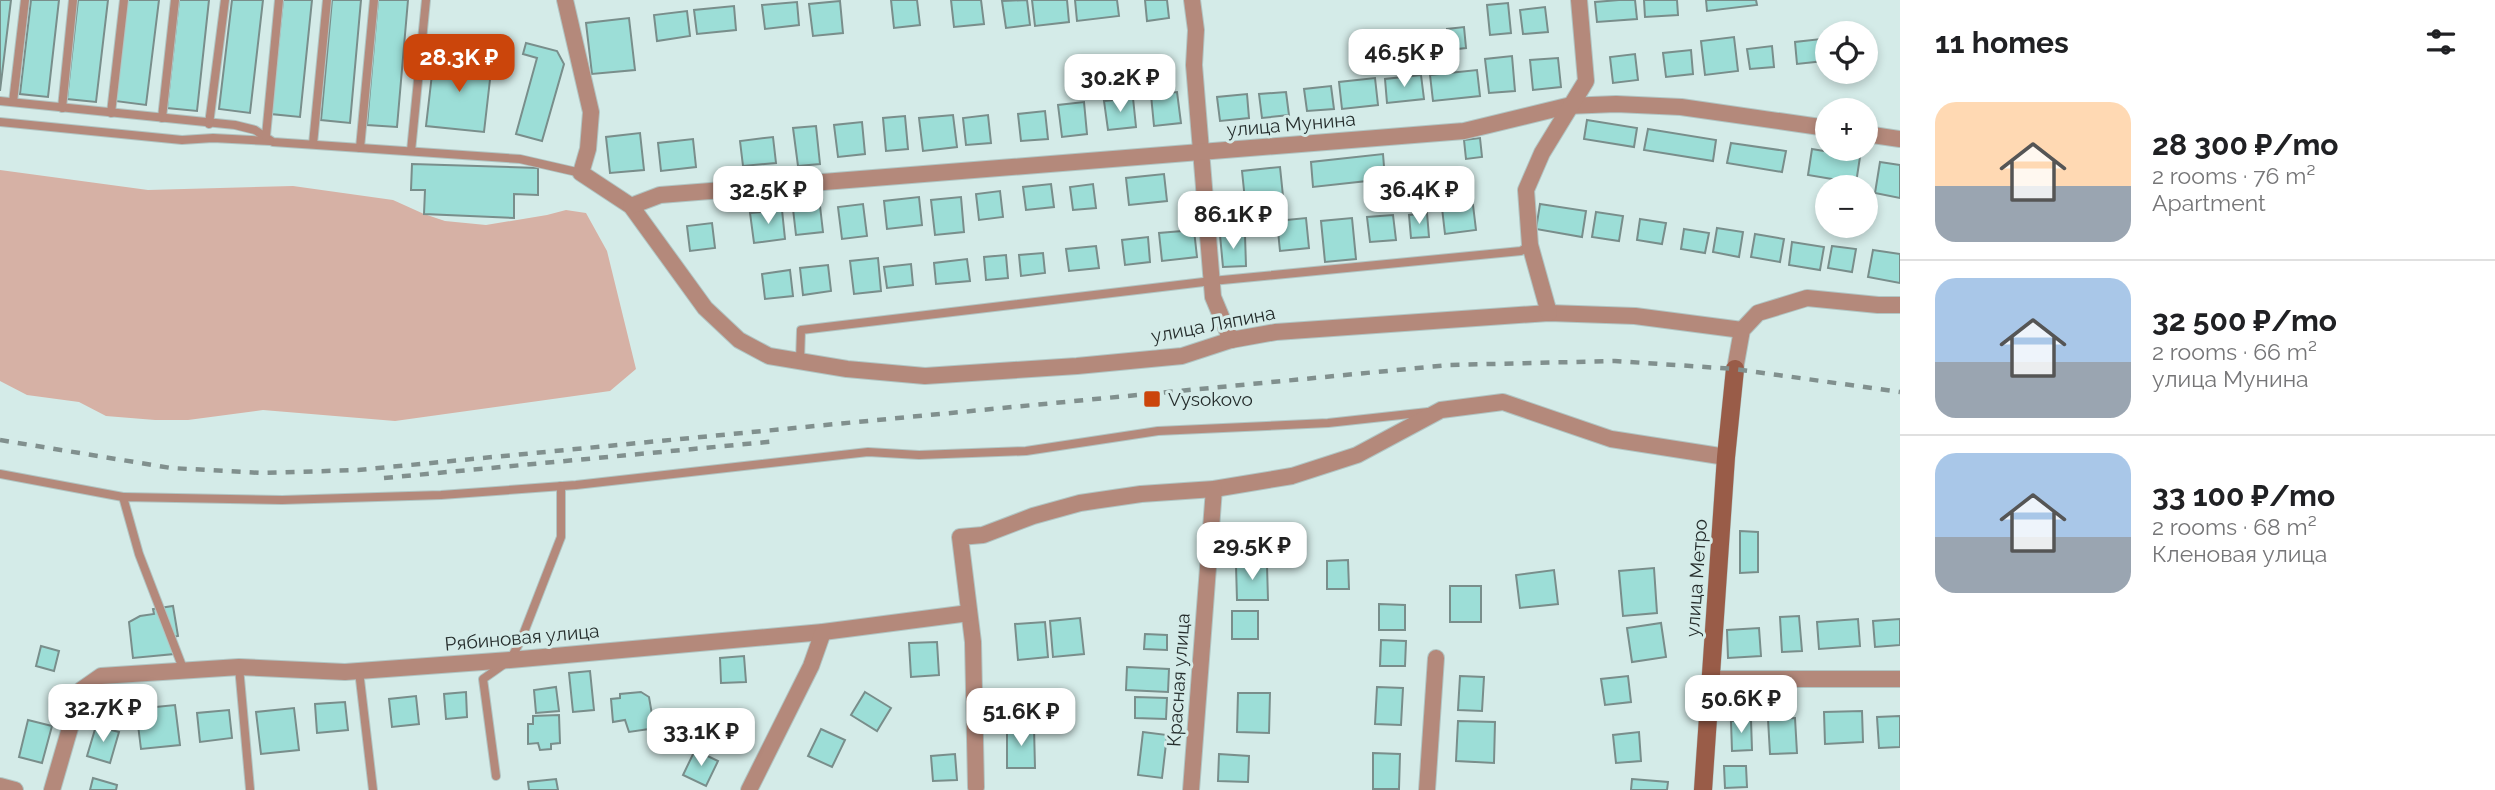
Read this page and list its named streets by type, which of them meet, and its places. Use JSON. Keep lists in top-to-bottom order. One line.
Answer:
{"streets":{"street":["улица Мунина","улица Ляпина","улица Метро","Рябиновая улица","Красная улица"]},"crossings":[["улица Мунина","улица Ляпина"]],"places":{"transit":["Vysokovo"]},"page":{"heading":"11 homes","map_buttons":["+","−"],"price":["46.5K ₽","28.3K ₽","30.2K ₽","32.5K ₽","36.4K ₽","86.1K ₽","29.5K ₽","50.6K ₽","32.7K ₽","51.6K ₽","33.1K ₽"],"list":[{"name":"28 300 ₽/mo","note":"2 rooms · 76 m² · Apartment"},{"name":"32 500 ₽/mo","note":"2 rooms · 66 m² · улица Мунина"},{"name":"33 100 ₽/mo","note":"2 rooms · 68 m² · Кленовая улица"}]}}
